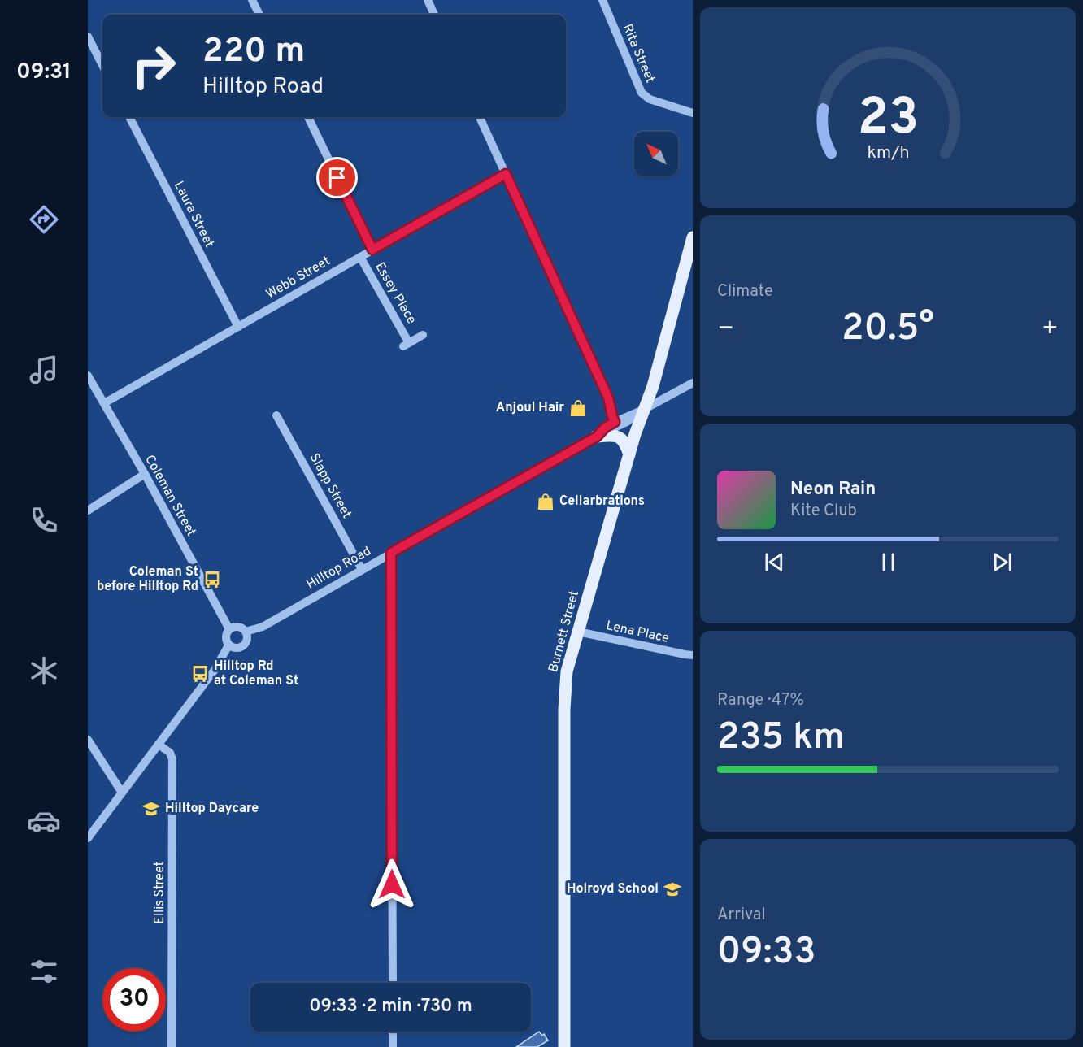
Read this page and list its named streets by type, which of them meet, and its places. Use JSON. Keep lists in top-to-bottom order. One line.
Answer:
{"streets":{"main road":["Burnett Street"],"street":["Rita Street","Laura Street","Webb Street","Essey Place","Slapp Street","Coleman Street","Hilltop Road","Lena Place","Ellis Street"]},"crossings":[["Laura Street","Webb Street"],["Webb Street","Essey Place"],["Webb Street","Coleman Street"],["Slapp Street","Hilltop Road"],["Coleman Street","Hilltop Road"],["Hilltop Road","Burnett Street"],["Burnett Street","Lena Place"]],"places":{"shop":["Anjoul Hair","Cellarbrations"],"bus stop":["Coleman St before Hilltop Rd","Hilltop Rd at Coleman St"],"school or university":["Hilltop Daycare","Holroyd School"]},"north":"top left","page":{"tabs":"09:31","turn":["220 m","Hilltop Road"],"tile":["Climate",["Range · 47%","235 km"],["Arrival","09:33"]],"heat":["−","20.5°","+"],"song":["Neon Rain","Kite Club"],"limit":"30","trip":"09:33 · 2 min · 730 m","gauge":["23","km/h"]}}
